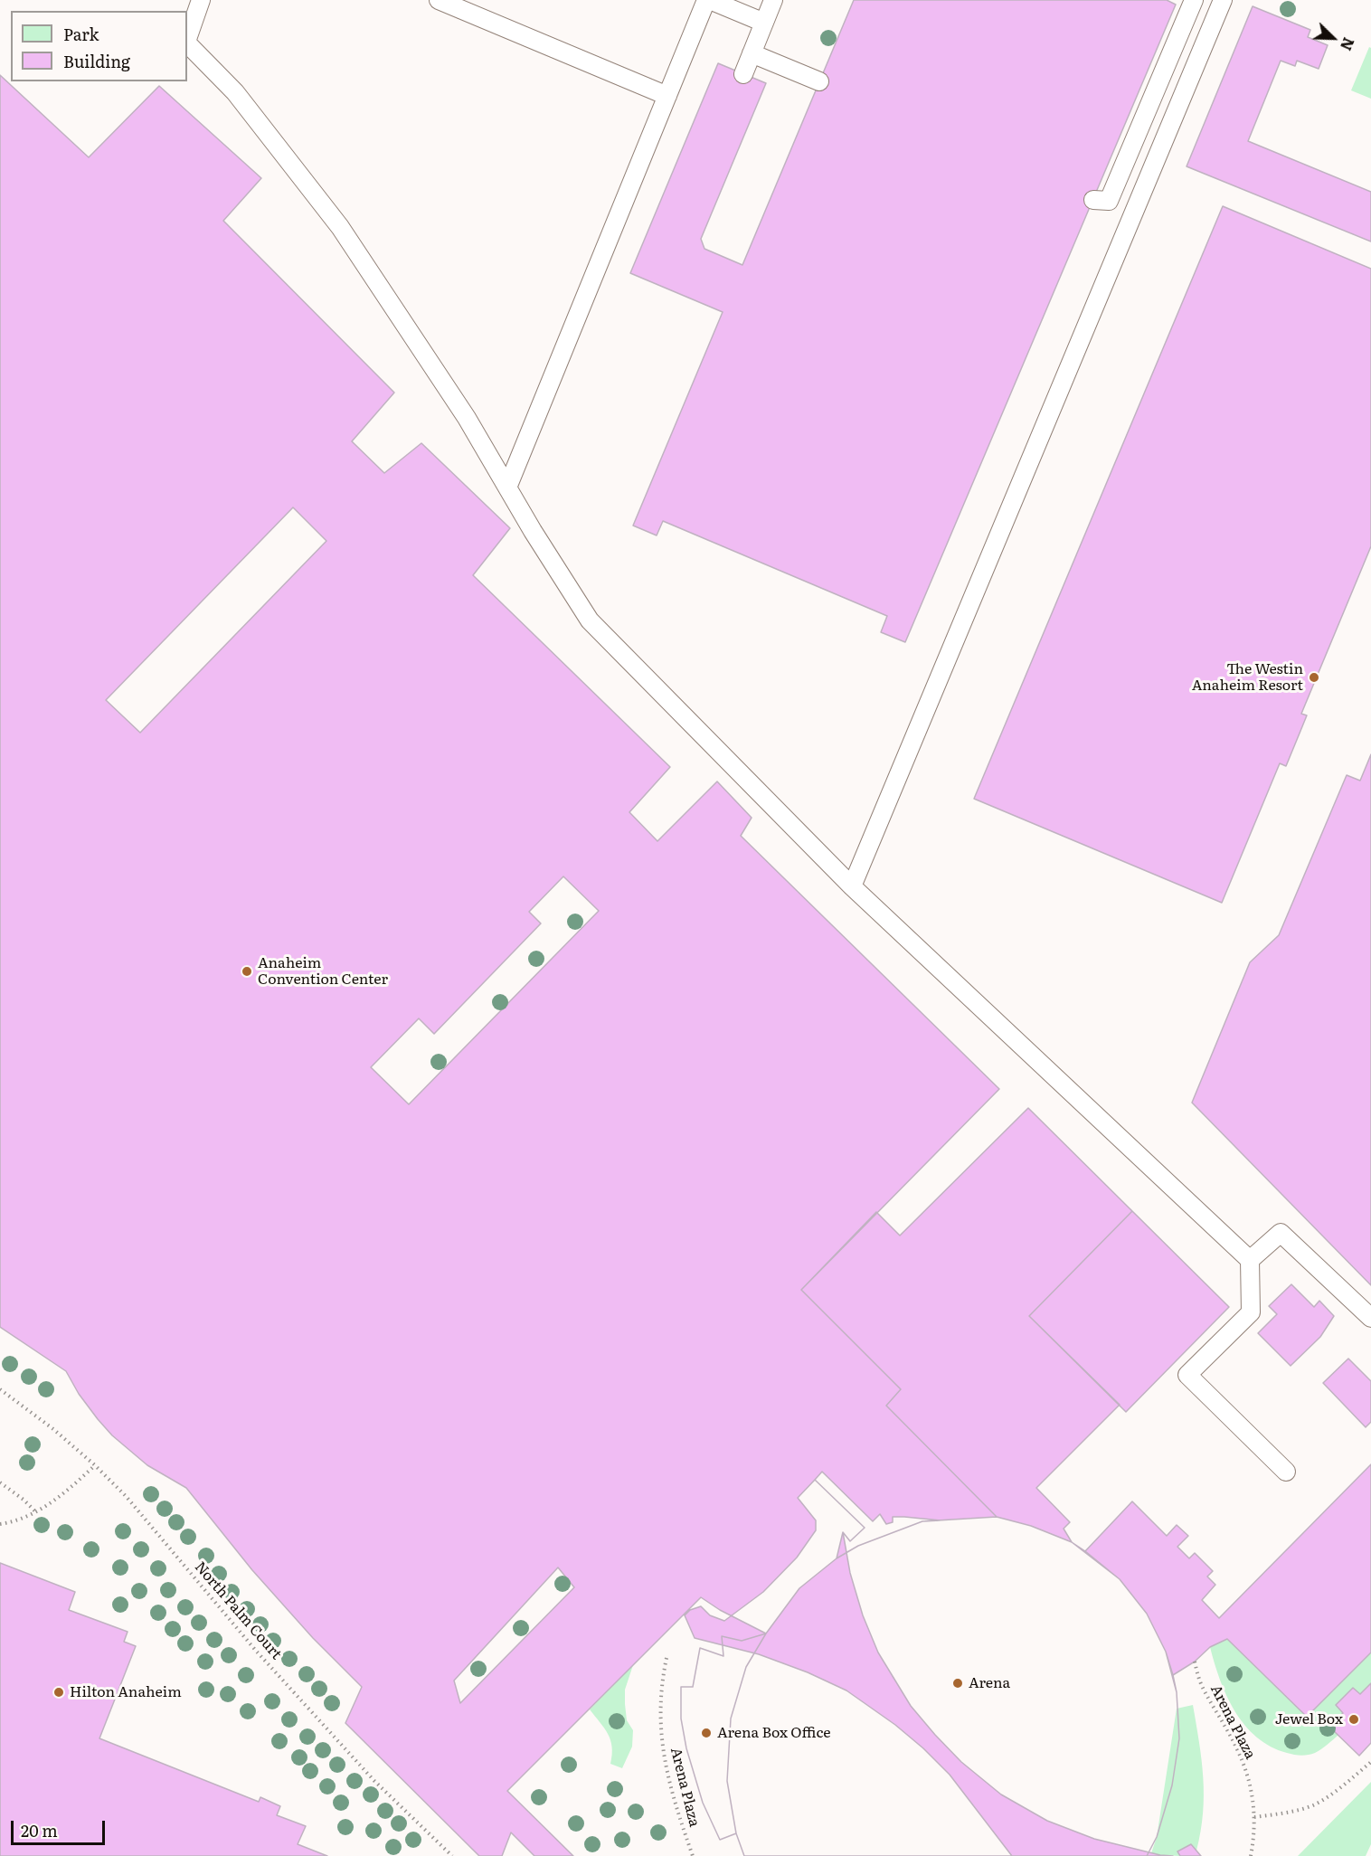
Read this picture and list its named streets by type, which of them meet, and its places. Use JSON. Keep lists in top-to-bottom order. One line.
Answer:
{"streets":{"path":["North Palm Court","Arena Plaza"]},"places":["The Westin Anaheim Resort","Anaheim Convention Center","Arena","Hilton Anaheim","Jewel Box","Arena Box Office"],"legend":["Park","Building"],"scale_bar":"20 m","north":"bottom right"}
